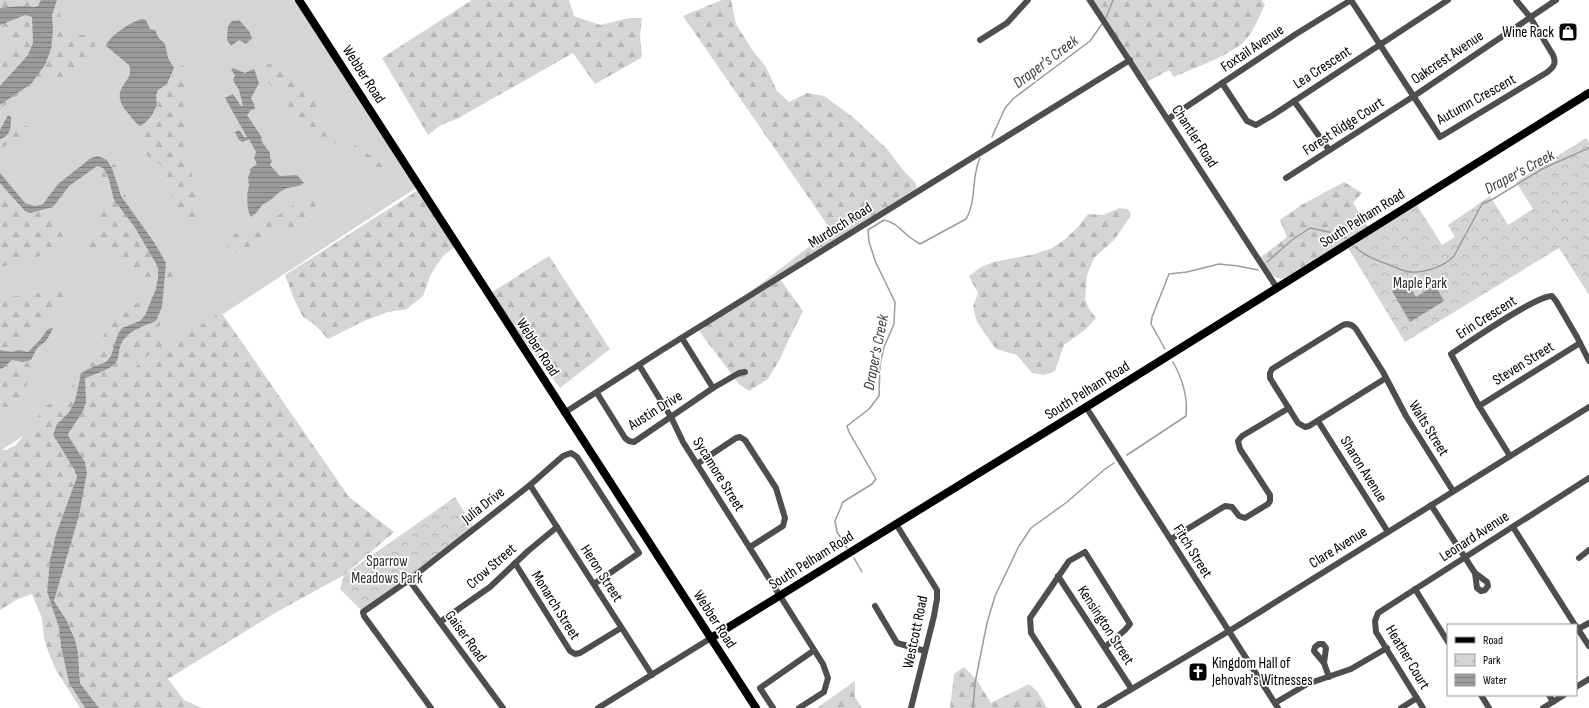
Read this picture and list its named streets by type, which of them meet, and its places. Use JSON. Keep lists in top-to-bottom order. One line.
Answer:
{"streets":{"main road":["Webber Road","South Pelham Road"],"street":["Foxtail Avenue","Oakcrest Avenue","Lea Crescent","Autumn Crescent","Forest Ridge Court","Chantler Road","Murdoch Road","Erin Crescent","Steven Street","Austin Drive","Walts Street","Sharon Avenue","Sycamore Street","Julia Drive","Leonard Avenue","Clare Avenue","Fitch Street","Crow Street","Heron Street","Monarch Street","Kensington Street","Westcott Road","Gaiser Road","Heather Court"]},"crossings":[["Foxtail Avenue","Lea Crescent"],["Foxtail Avenue","Autumn Crescent"],["Foxtail Avenue","Chantler Road"],["Oakcrest Avenue","Autumn Crescent"],["Oakcrest Avenue","Forest Ridge Court"],["Lea Crescent","Autumn Crescent"],["Webber Road","South Pelham Road"],["Webber Road","Murdoch Road"],["Autumn Crescent","Forest Ridge Court"],["Chantler Road","South Pelham Road"],["Chantler Road","Murdoch Road"],["South Pelham Road","Sycamore Street"],["South Pelham Road","Fitch Street"],["South Pelham Road","Heron Street"],["South Pelham Road","Westcott Road"],["Murdoch Road","Austin Drive"],["Murdoch Road","Sycamore Street"],["Erin Crescent","Steven Street"],["Erin Crescent","Clare Avenue"],["Austin Drive","Sycamore Street"],["Walts Street","Sharon Avenue"],["Walts Street","Clare Avenue"],["Sharon Avenue","Clare Avenue"],["Julia Drive","Heron Street"],["Julia Drive","Gaiser Road"],["Leonard Avenue","Heather Court"],["Clare Avenue","Fitch Street"],["Clare Avenue","Kensington Street"],["Crow Street","Heron Street"],["Crow Street","Monarch Street"],["Crow Street","Gaiser Road"],["Heron Street","Monarch Street"]],"water":["Draper's Creek"],"parks":["Maple Park","Sparrow Meadows Park"],"places":{"shop":["Wine Rack"],"church":["Kingdom Hall of Jehovah's Witnesses"]},"legend":["Road","Park","Water"]}
